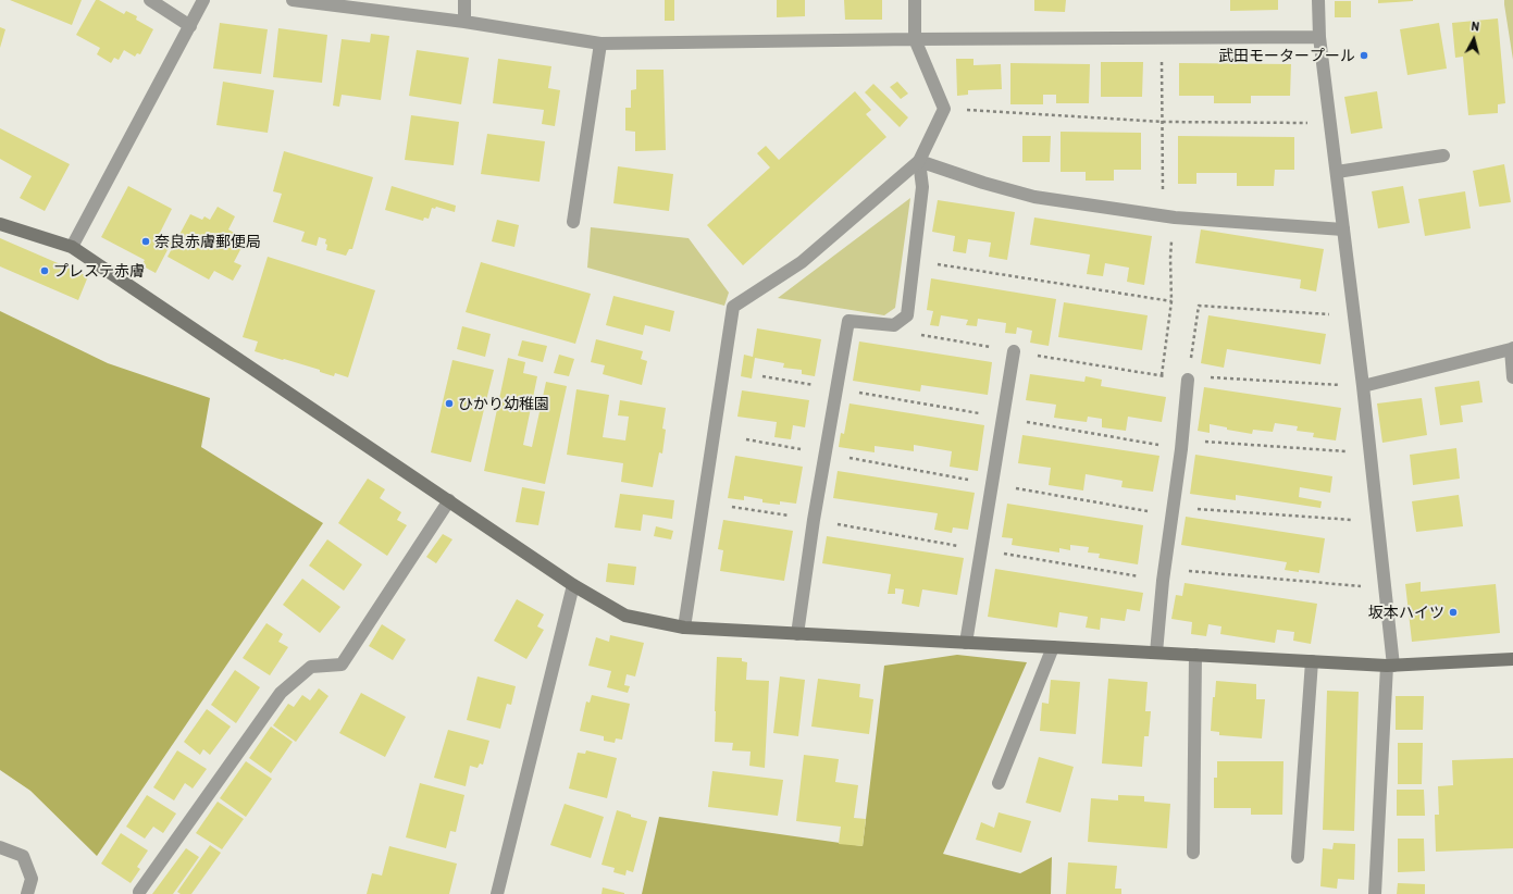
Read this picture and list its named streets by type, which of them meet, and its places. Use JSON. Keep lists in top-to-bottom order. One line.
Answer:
{"places":["武田モータープール","奈良赤膚郵便局","プレステ赤膚","ひかり幼稚園","坂本ハイツ"],"north":"top"}
